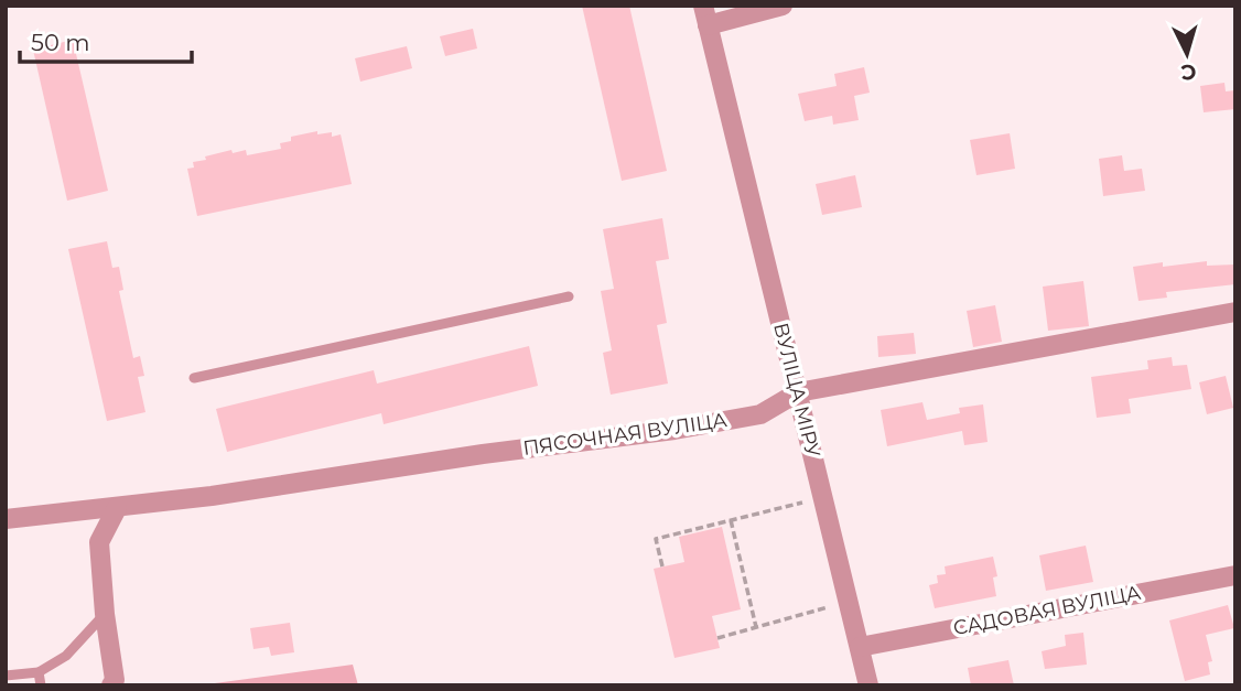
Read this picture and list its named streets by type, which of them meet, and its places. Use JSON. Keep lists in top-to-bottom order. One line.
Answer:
{"streets":{"street":["ВУЛІЦА МІРУ","ПЯСОЧНАЯ ВУЛІЦА","САДОВАЯ ВУЛІЦА"]},"crossings":[["ВУЛІЦА МІРУ","ПЯСОЧНАЯ ВУЛІЦА"],["ВУЛІЦА МІРУ","САДОВАЯ ВУЛІЦА"]],"scale_bar":"50 m","north":"bottom"}
